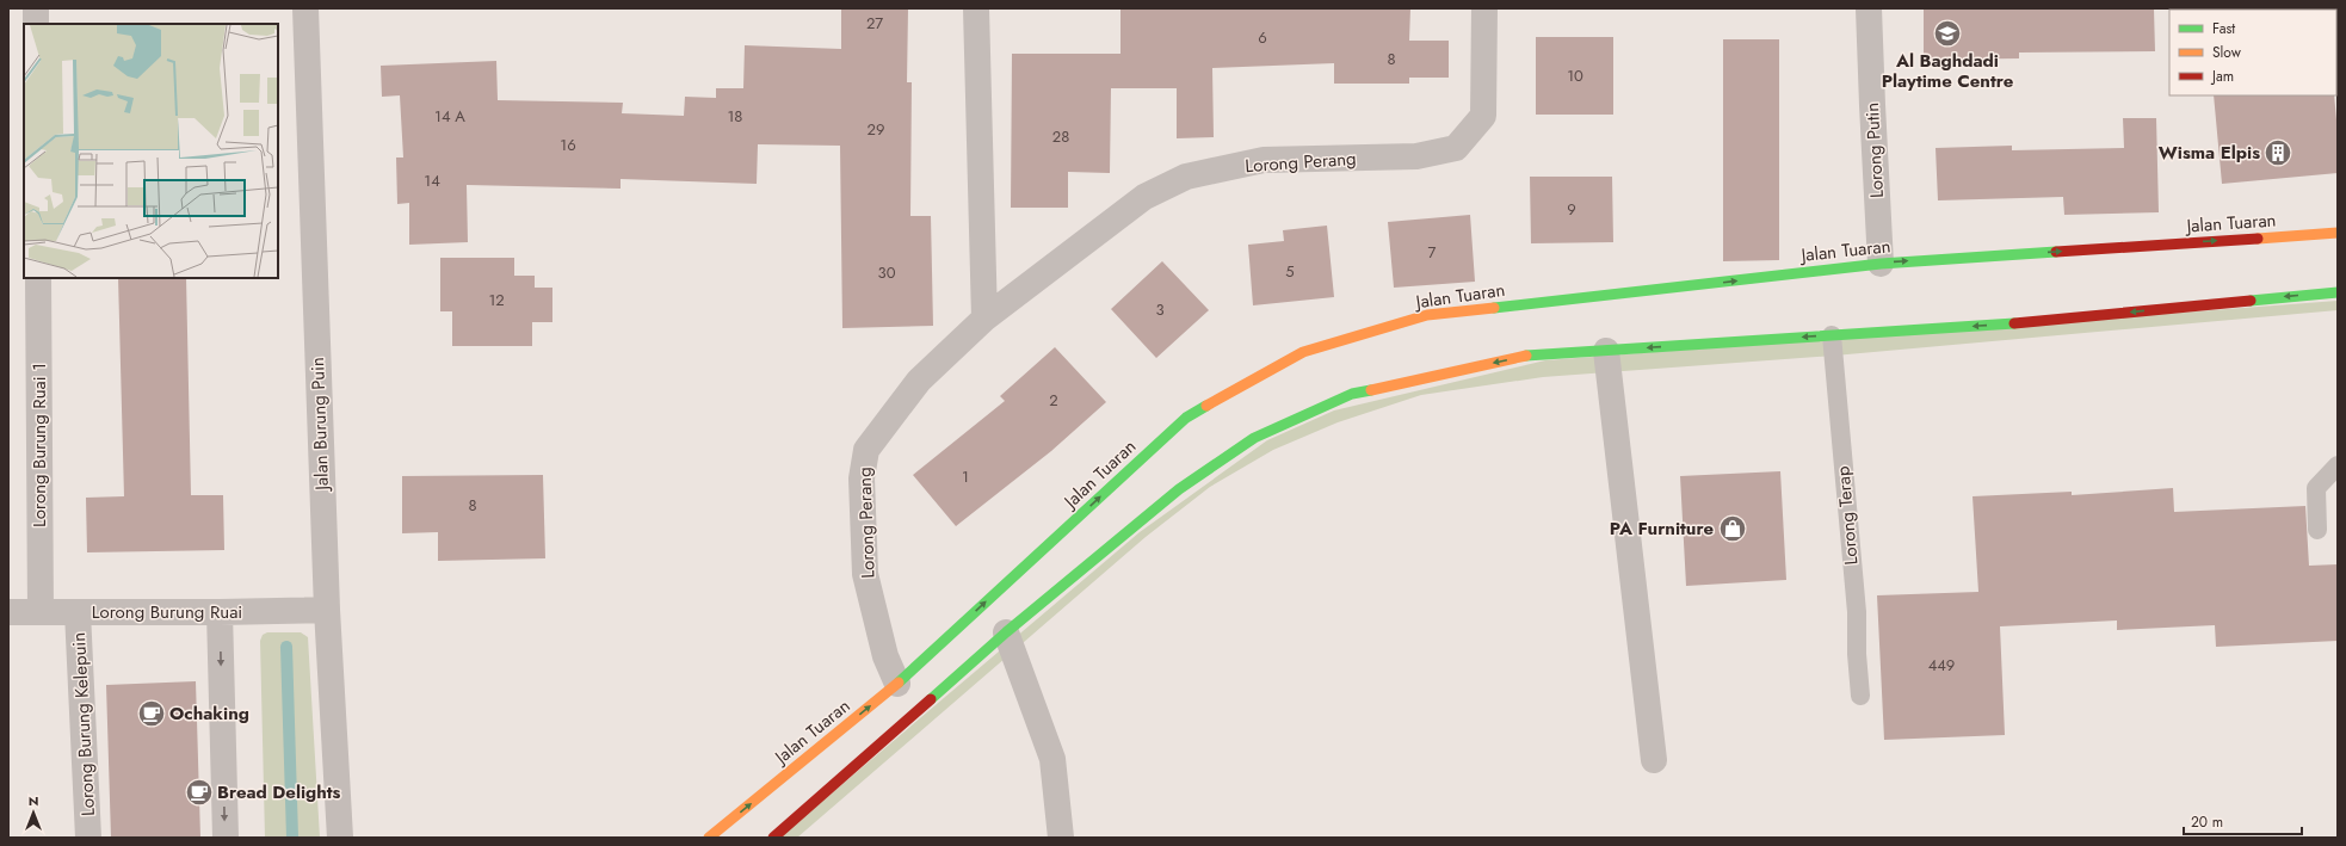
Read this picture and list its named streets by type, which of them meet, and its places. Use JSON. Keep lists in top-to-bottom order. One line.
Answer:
{"streets":{"main road":["Jalan Tuaran"],"street":["Lorong Putin","Lorong Perang","Jalan Burung Puin","Lorong Burung Ruai 1","Lorong Burung Ruai","Lorong Burung Kelepuin"],"lane":["Lorong Terap"]},"crossings":[["Lorong Putin","Jalan Tuaran"],["Lorong Perang","Jalan Tuaran"],["Jalan Burung Puin","Lorong Burung Ruai"],["Lorong Burung Ruai 1","Lorong Burung Ruai"],["Lorong Burung Ruai","Lorong Burung Kelepuin"]],"places":{"school or university":["Al Baghdadi Playtime Centre"],"building":["Wisma Elpis"],"shop":["PA Furniture"],"cafe":["Ochaking","Bread Delights"]},"house_numbers":["27","6","8","10","14 A","18","29","28","16","14","9","7","5","30","12","3","2","1","8","449"],"legend":["Fast","Slow","Jam"],"scale_bar":"20 m","north":"top"}
